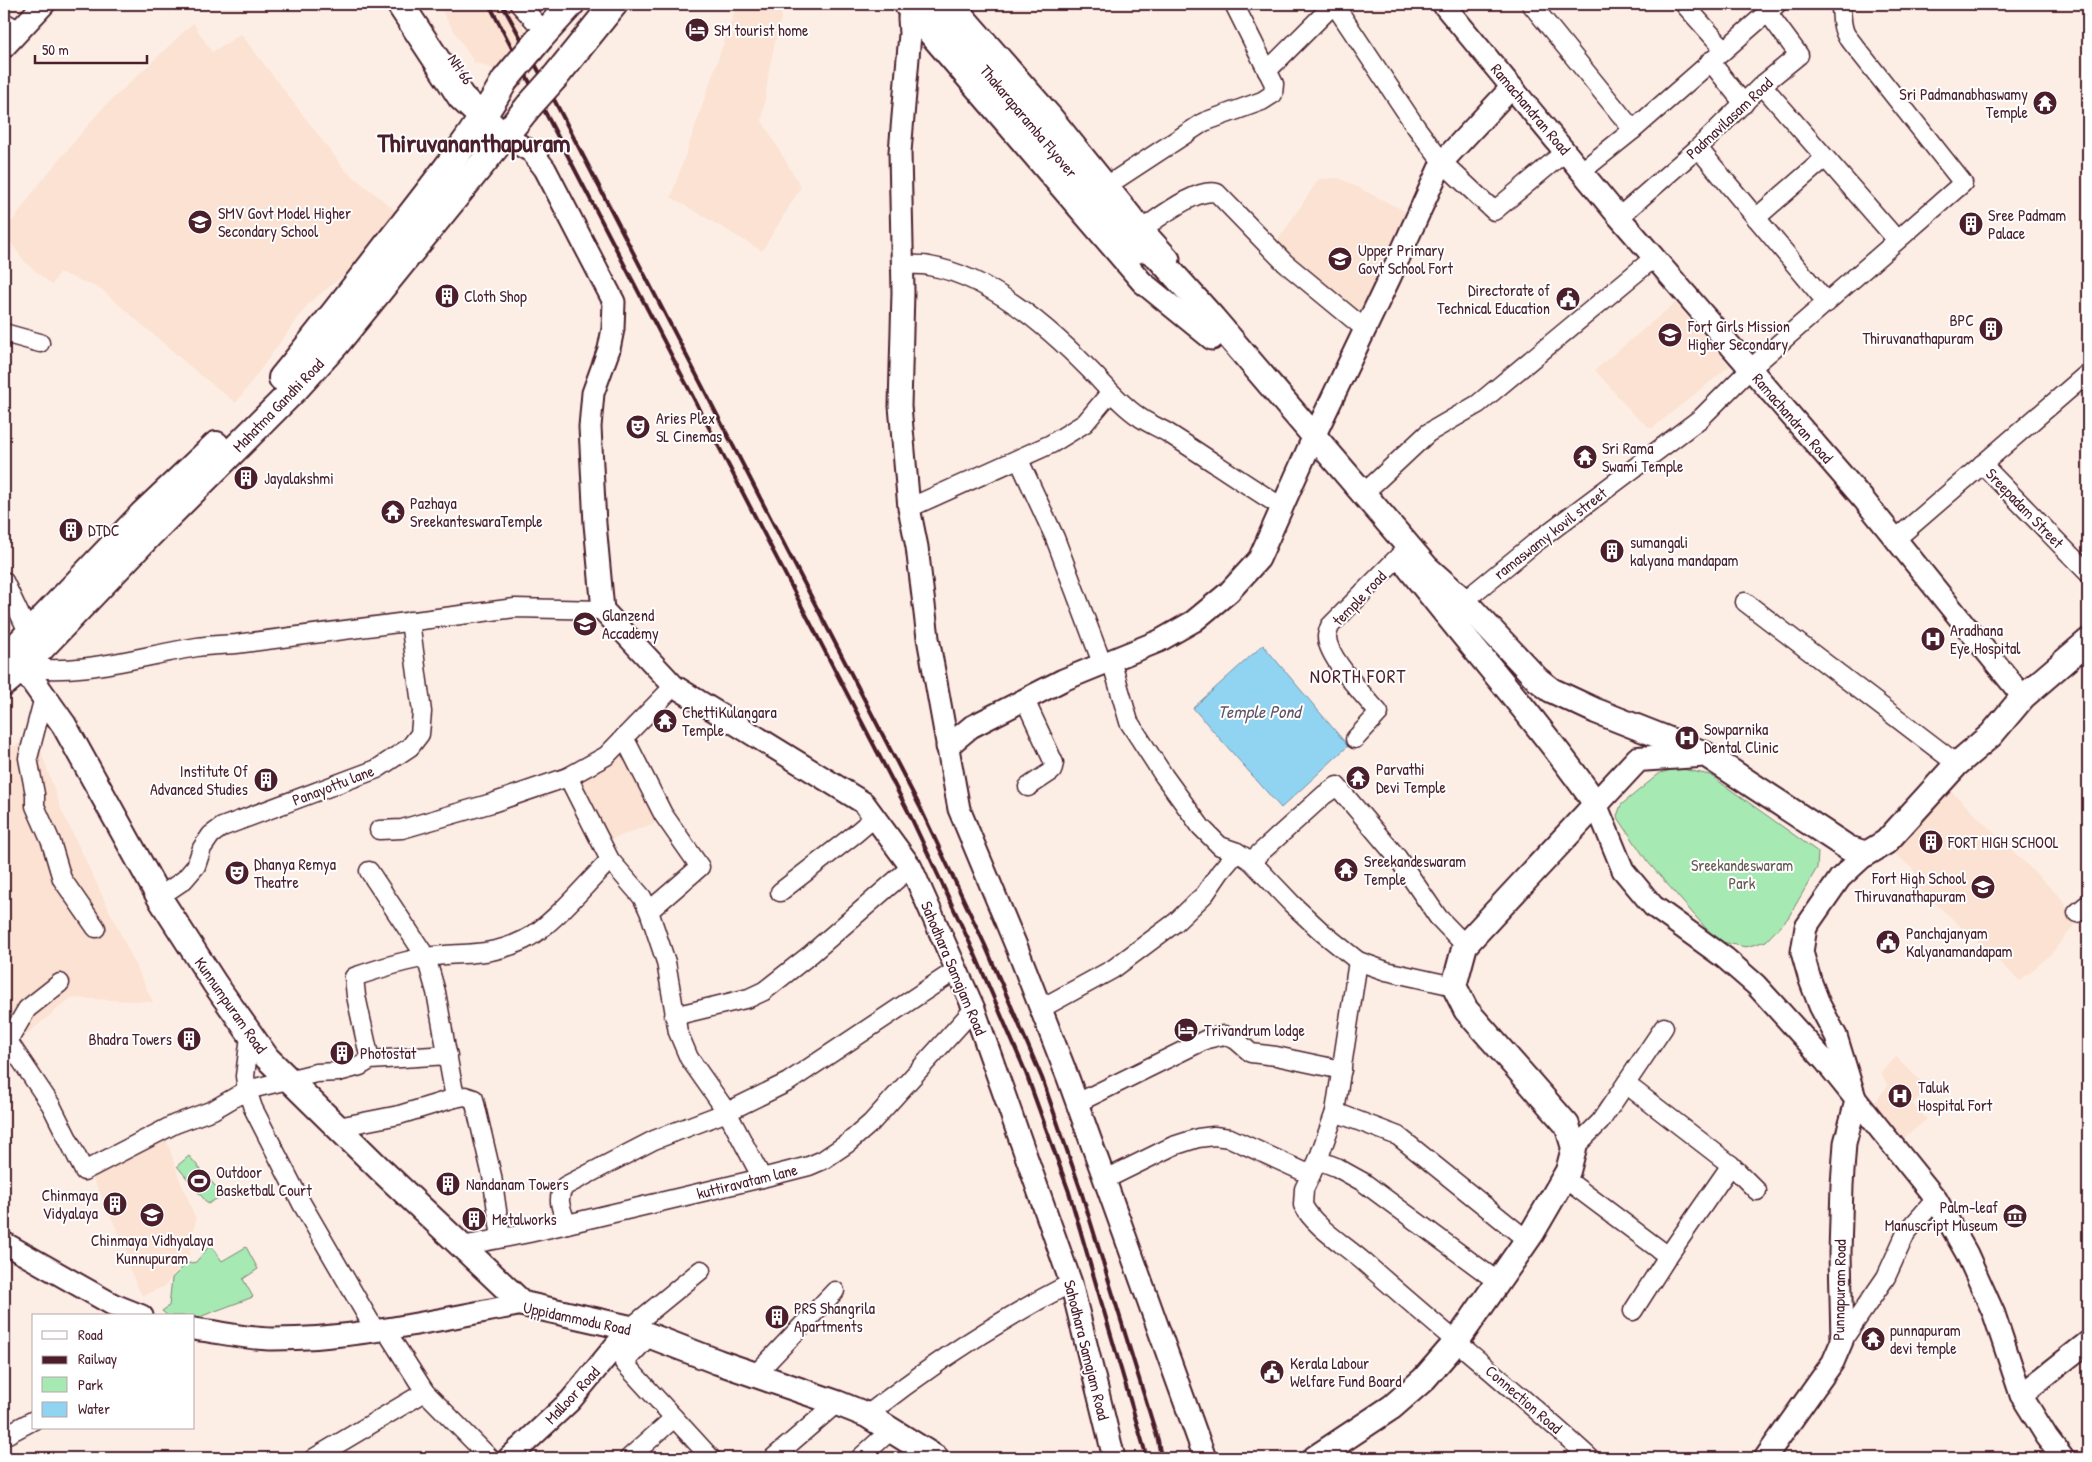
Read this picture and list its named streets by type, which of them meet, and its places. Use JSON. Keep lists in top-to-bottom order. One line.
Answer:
{"streets":{"main road":["NH 66","Thakaraparamba Flyover","Mahatma Gandhi Road","Kunnumpuram Road","Uppidammodu Road"],"street":["Ramachandran Road","Padmavilasam Road","Sreepadam Street","ramaswamy kovil street","temple road","Panayottu lane","Sahodhara Samajam Road","kuttiravatam lane","Punnapuram Road","Malloor Road","Connection Road"]},"crossings":[["NH 66","Mahatma Gandhi Road"],["Ramachandran Road","Padmavilasam Road"],["Ramachandran Road","ramaswamy kovil street"],["Mahatma Gandhi Road","Kunnumpuram Road"],["Panayottu lane","Kunnumpuram Road"],["Sahodhara Samajam Road","kuttiravatam lane"],["Kunnumpuram Road","kuttiravatam lane"],["Kunnumpuram Road","Uppidammodu Road"],["Uppidammodu Road","Malloor Road"]],"districts":["Thiruvananthapuram","NORTH FORT"],"water":["Temple Pond"],"parks":["Sreekandeswaram Park"],"places":{"hotel":["SM tourist home","Trivandrum lodge"],"temple":["Sri Padmanabhaswamy Temple","Sri Rama Swami Temple","Pazhaya SreekanteswaraTemple","ChettiKulangara Temple","Parvathi Devi Temple","Sreekandeswaram Temple","punnapuram devi temple"],"school or university":["SMV Govt Model Higher Secondary School","Upper Primary Govt School Fort","Fort Girls Mission Higher Secondary","Glanzend Accademy","Fort High School Thiruvanathapuram","Chinmaya Vidhyalaya Kunnupuram"],"building":["Sree Padmam Palace","Cloth Shop","BPC Thiruvanathapuram","Jayalakshmi","DTDC","sumangali kalyana mandapam","Institute Of Advanced Studies","FORT HIGH SCHOOL","Bhadra Towers","Photostat","Nandanam Towers","Chinmaya Vidyalaya","Metalworks","PRS Shangrila Apartments"],"public building":["Directorate of Technical Education","Panchajanyam Kalyanamandapam","Kerala Labour Welfare Fund Board"],"theatre":["Aries Plex SL Cinemas","Dhanya Remya Theatre"],"hospital":["Aradhana Eye Hospital","Sowparnika Dental Clinic","Taluk Hospital Fort"],"sports":["Outdoor Basketball Court"],"museum":["Palm-leaf Manuscript Museum"]},"legend":["Road","Railway","Park","Water"],"scale_bar":"50 m"}
